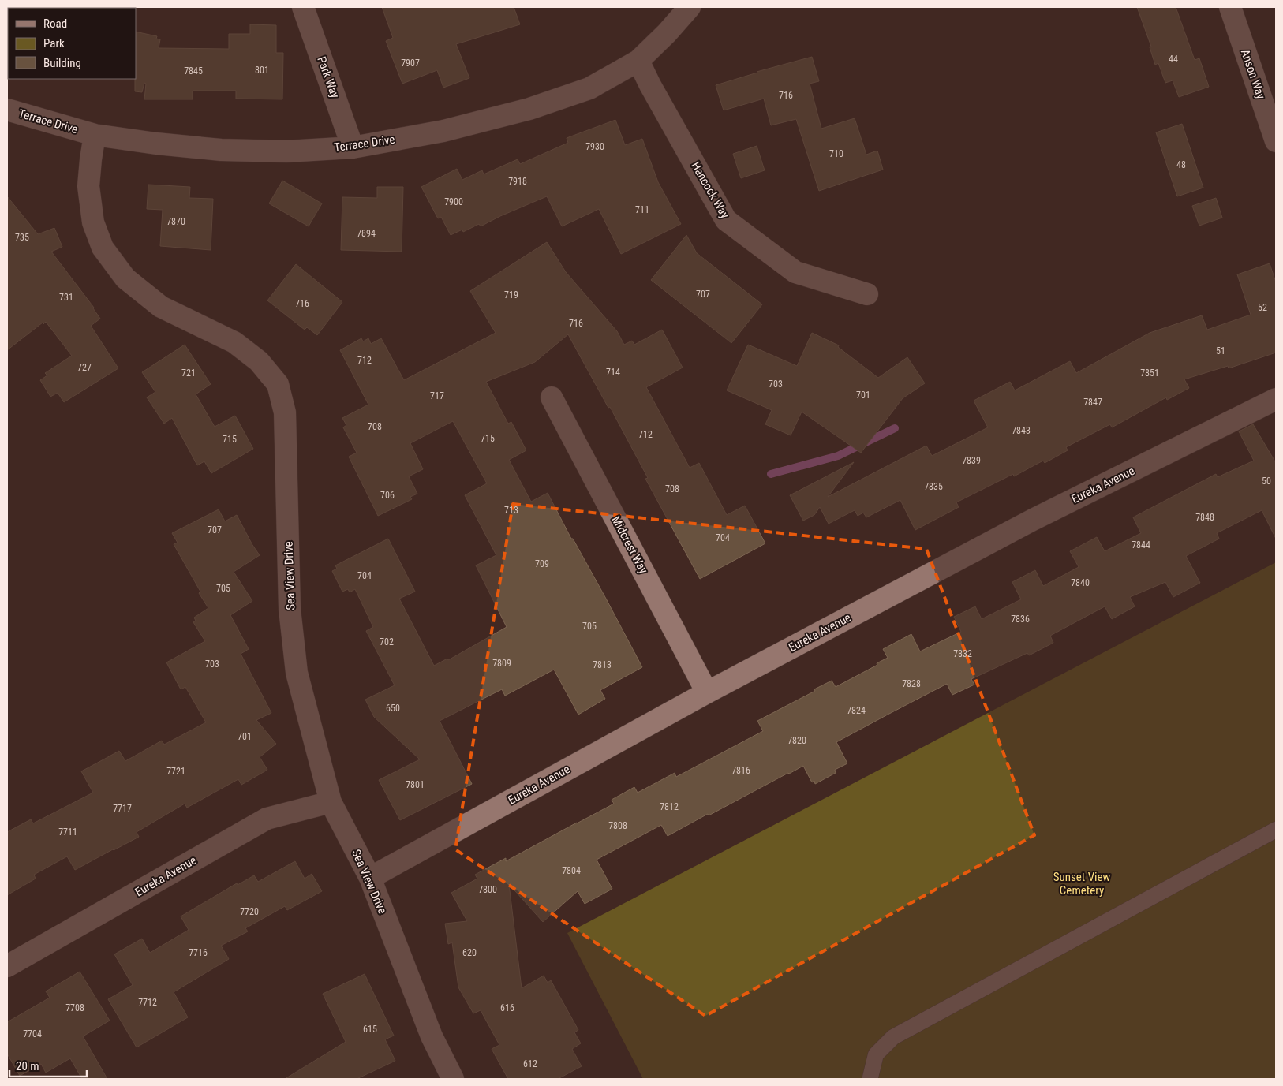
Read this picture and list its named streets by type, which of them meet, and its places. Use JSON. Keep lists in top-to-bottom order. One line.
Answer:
{"streets":{"street":["Anson Way","Park Way","Terrace Drive","Hancock Way","Eureka Avenue","Midcrest Way","Sea View Drive"]},"crossings":[["Park Way","Terrace Drive"],["Terrace Drive","Hancock Way"],["Terrace Drive","Sea View Drive"],["Eureka Avenue","Midcrest Way"],["Eureka Avenue","Sea View Drive"]],"parks":["Sunset View Cemetery"],"house_numbers":["44","7907","801","7845","716","7930","710","48","7918","7900","711","7870","7894","735","707","719","731","716","52","716","51","712","727","714","721","7851","703","701","717","7847","708","7843","712","715","715","7839","50","7835","708","706","713","7848","707","704","7844","709","704","7840","705","7836","705","702","7832","7809","703","7813","7828","650","7824","701","7820","7816","7721","7801","7812","7717","7808","7711","7804","7800","7720","7716","620","7712","7708","616","615","7704","612"],"legend":["Road","Park","Building"],"scale_bar":"20 m"}
